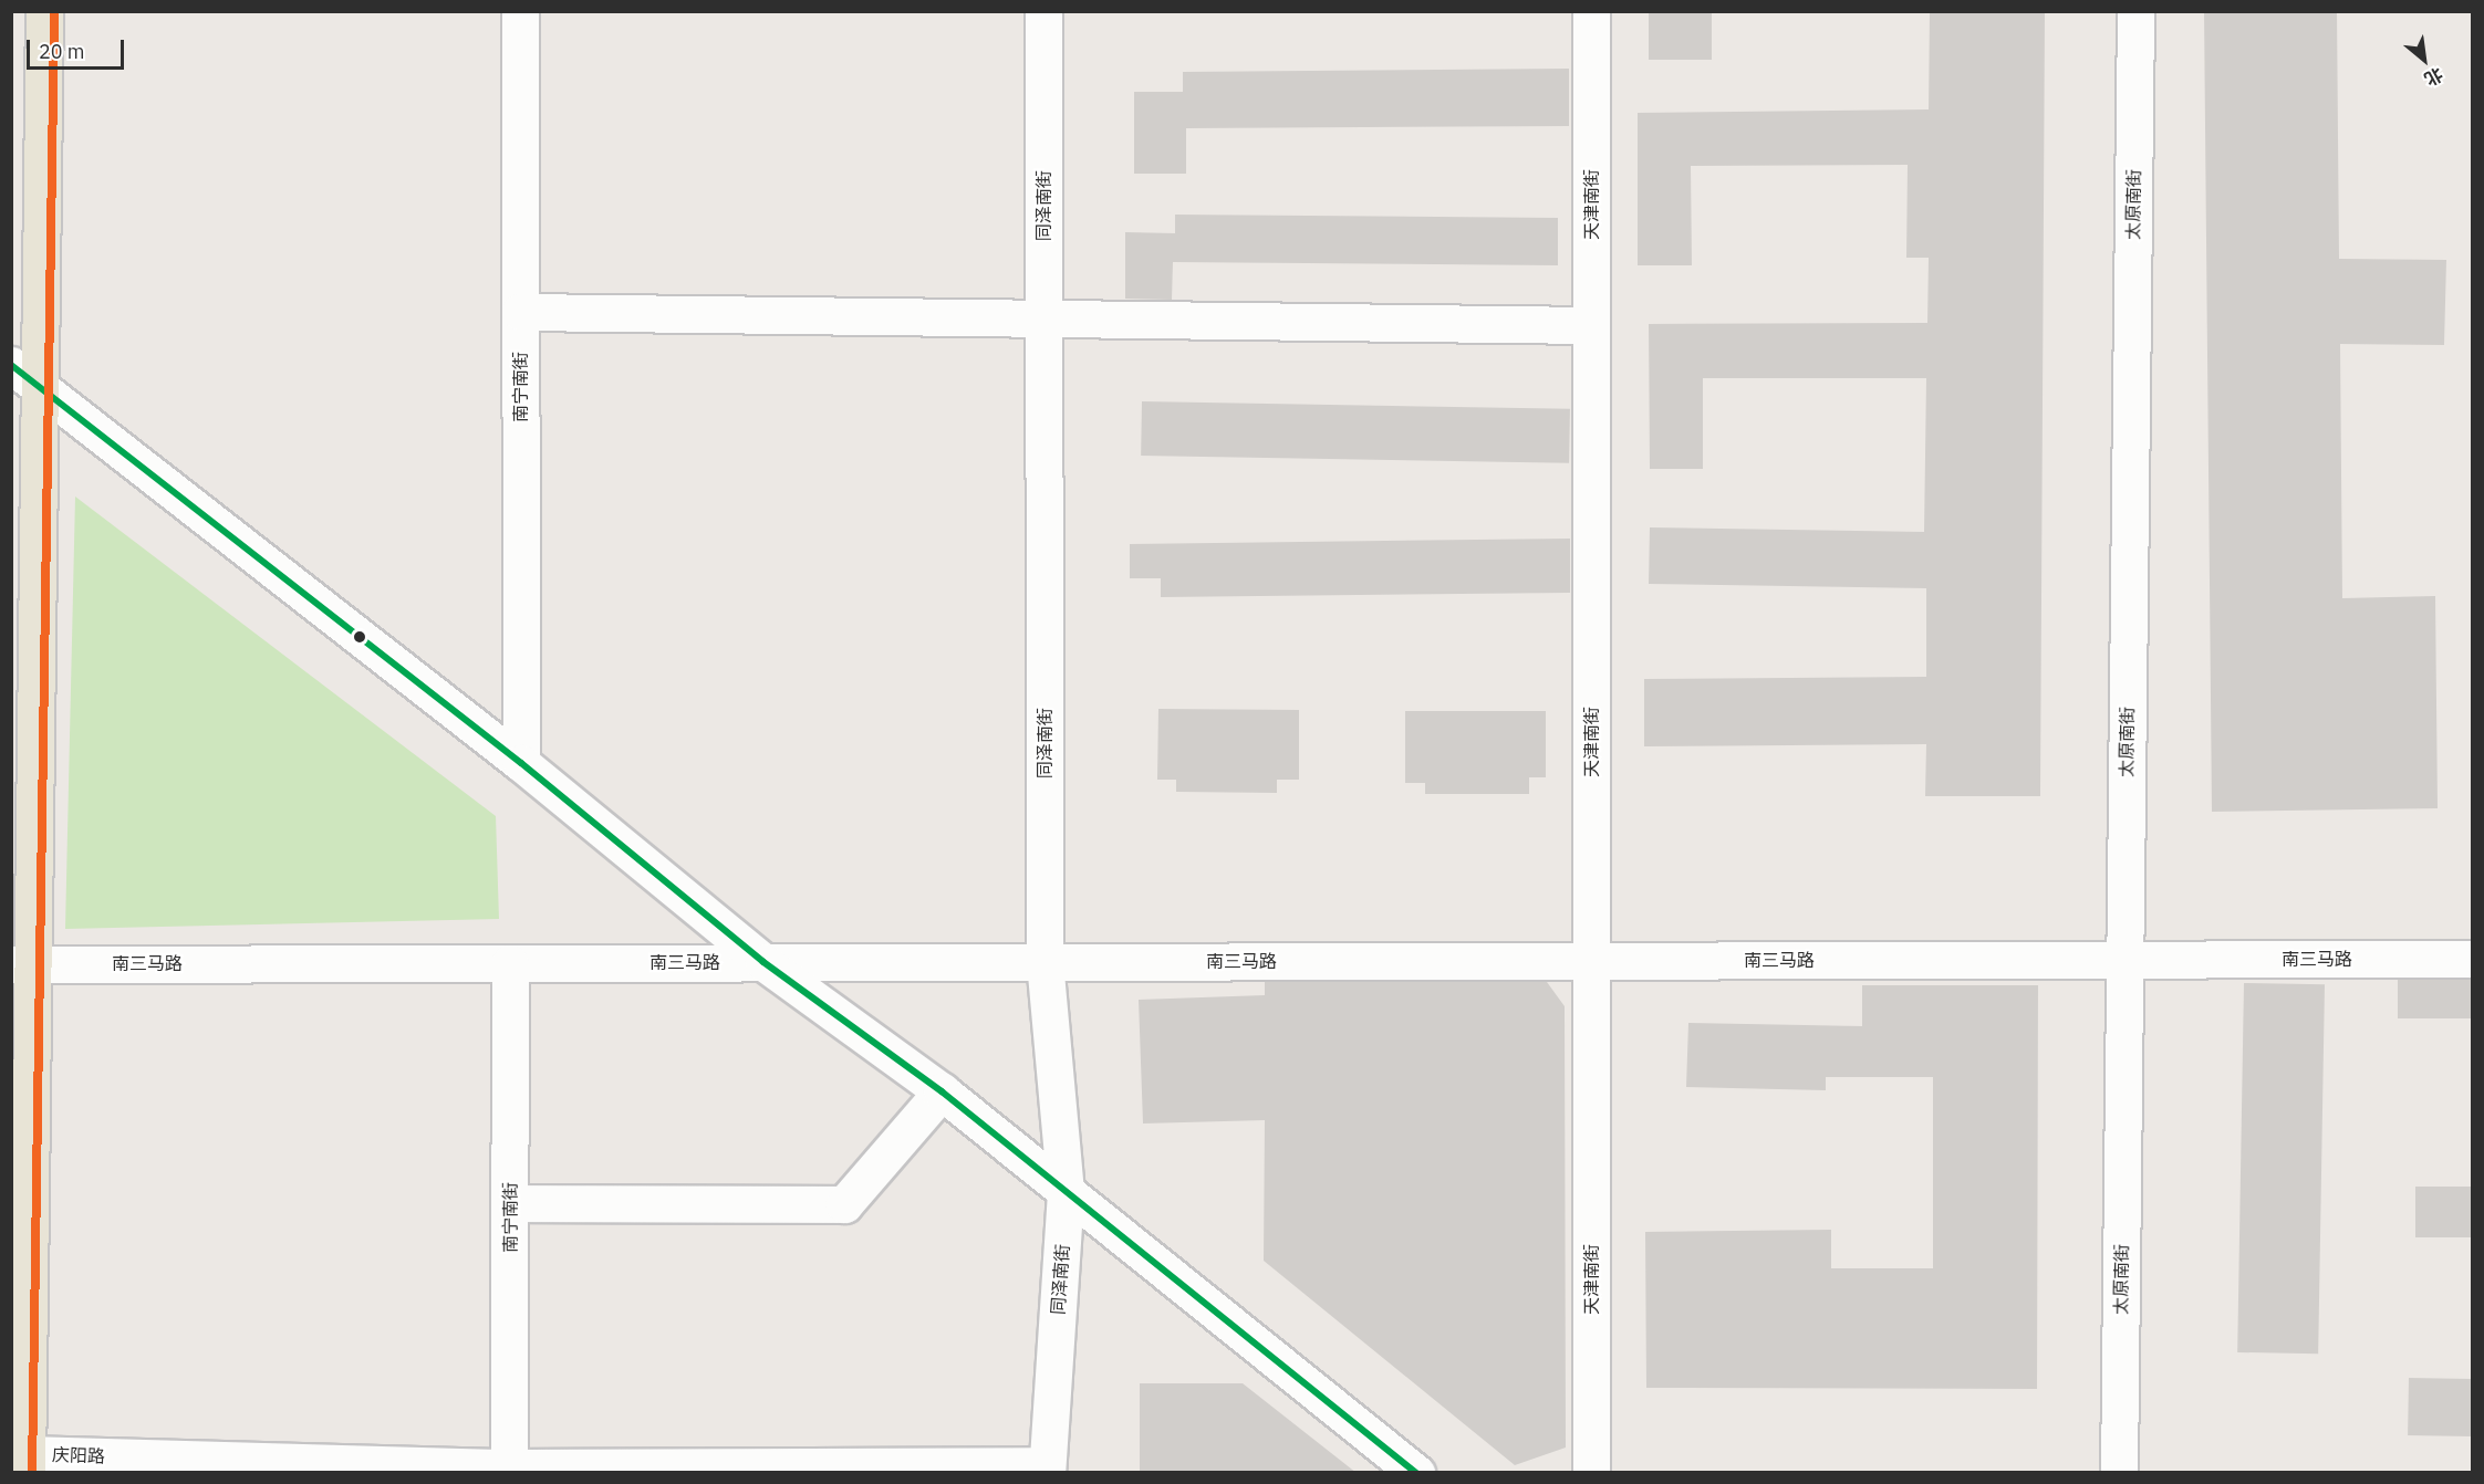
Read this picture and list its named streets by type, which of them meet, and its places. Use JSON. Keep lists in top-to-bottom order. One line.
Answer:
{"streets":{"street":["天津南街","太原南街","同泽南街","南宁南街","南三马路","庆阳路"]},"crossings":[["天津南街","南三马路"],["太原南街","南三马路"],["同泽南街","南三马路"],["同泽南街","庆阳路"],["南宁南街","南三马路"],["南宁南街","庆阳路"]],"scale_bar":"20 m","north":"bottom right"}
